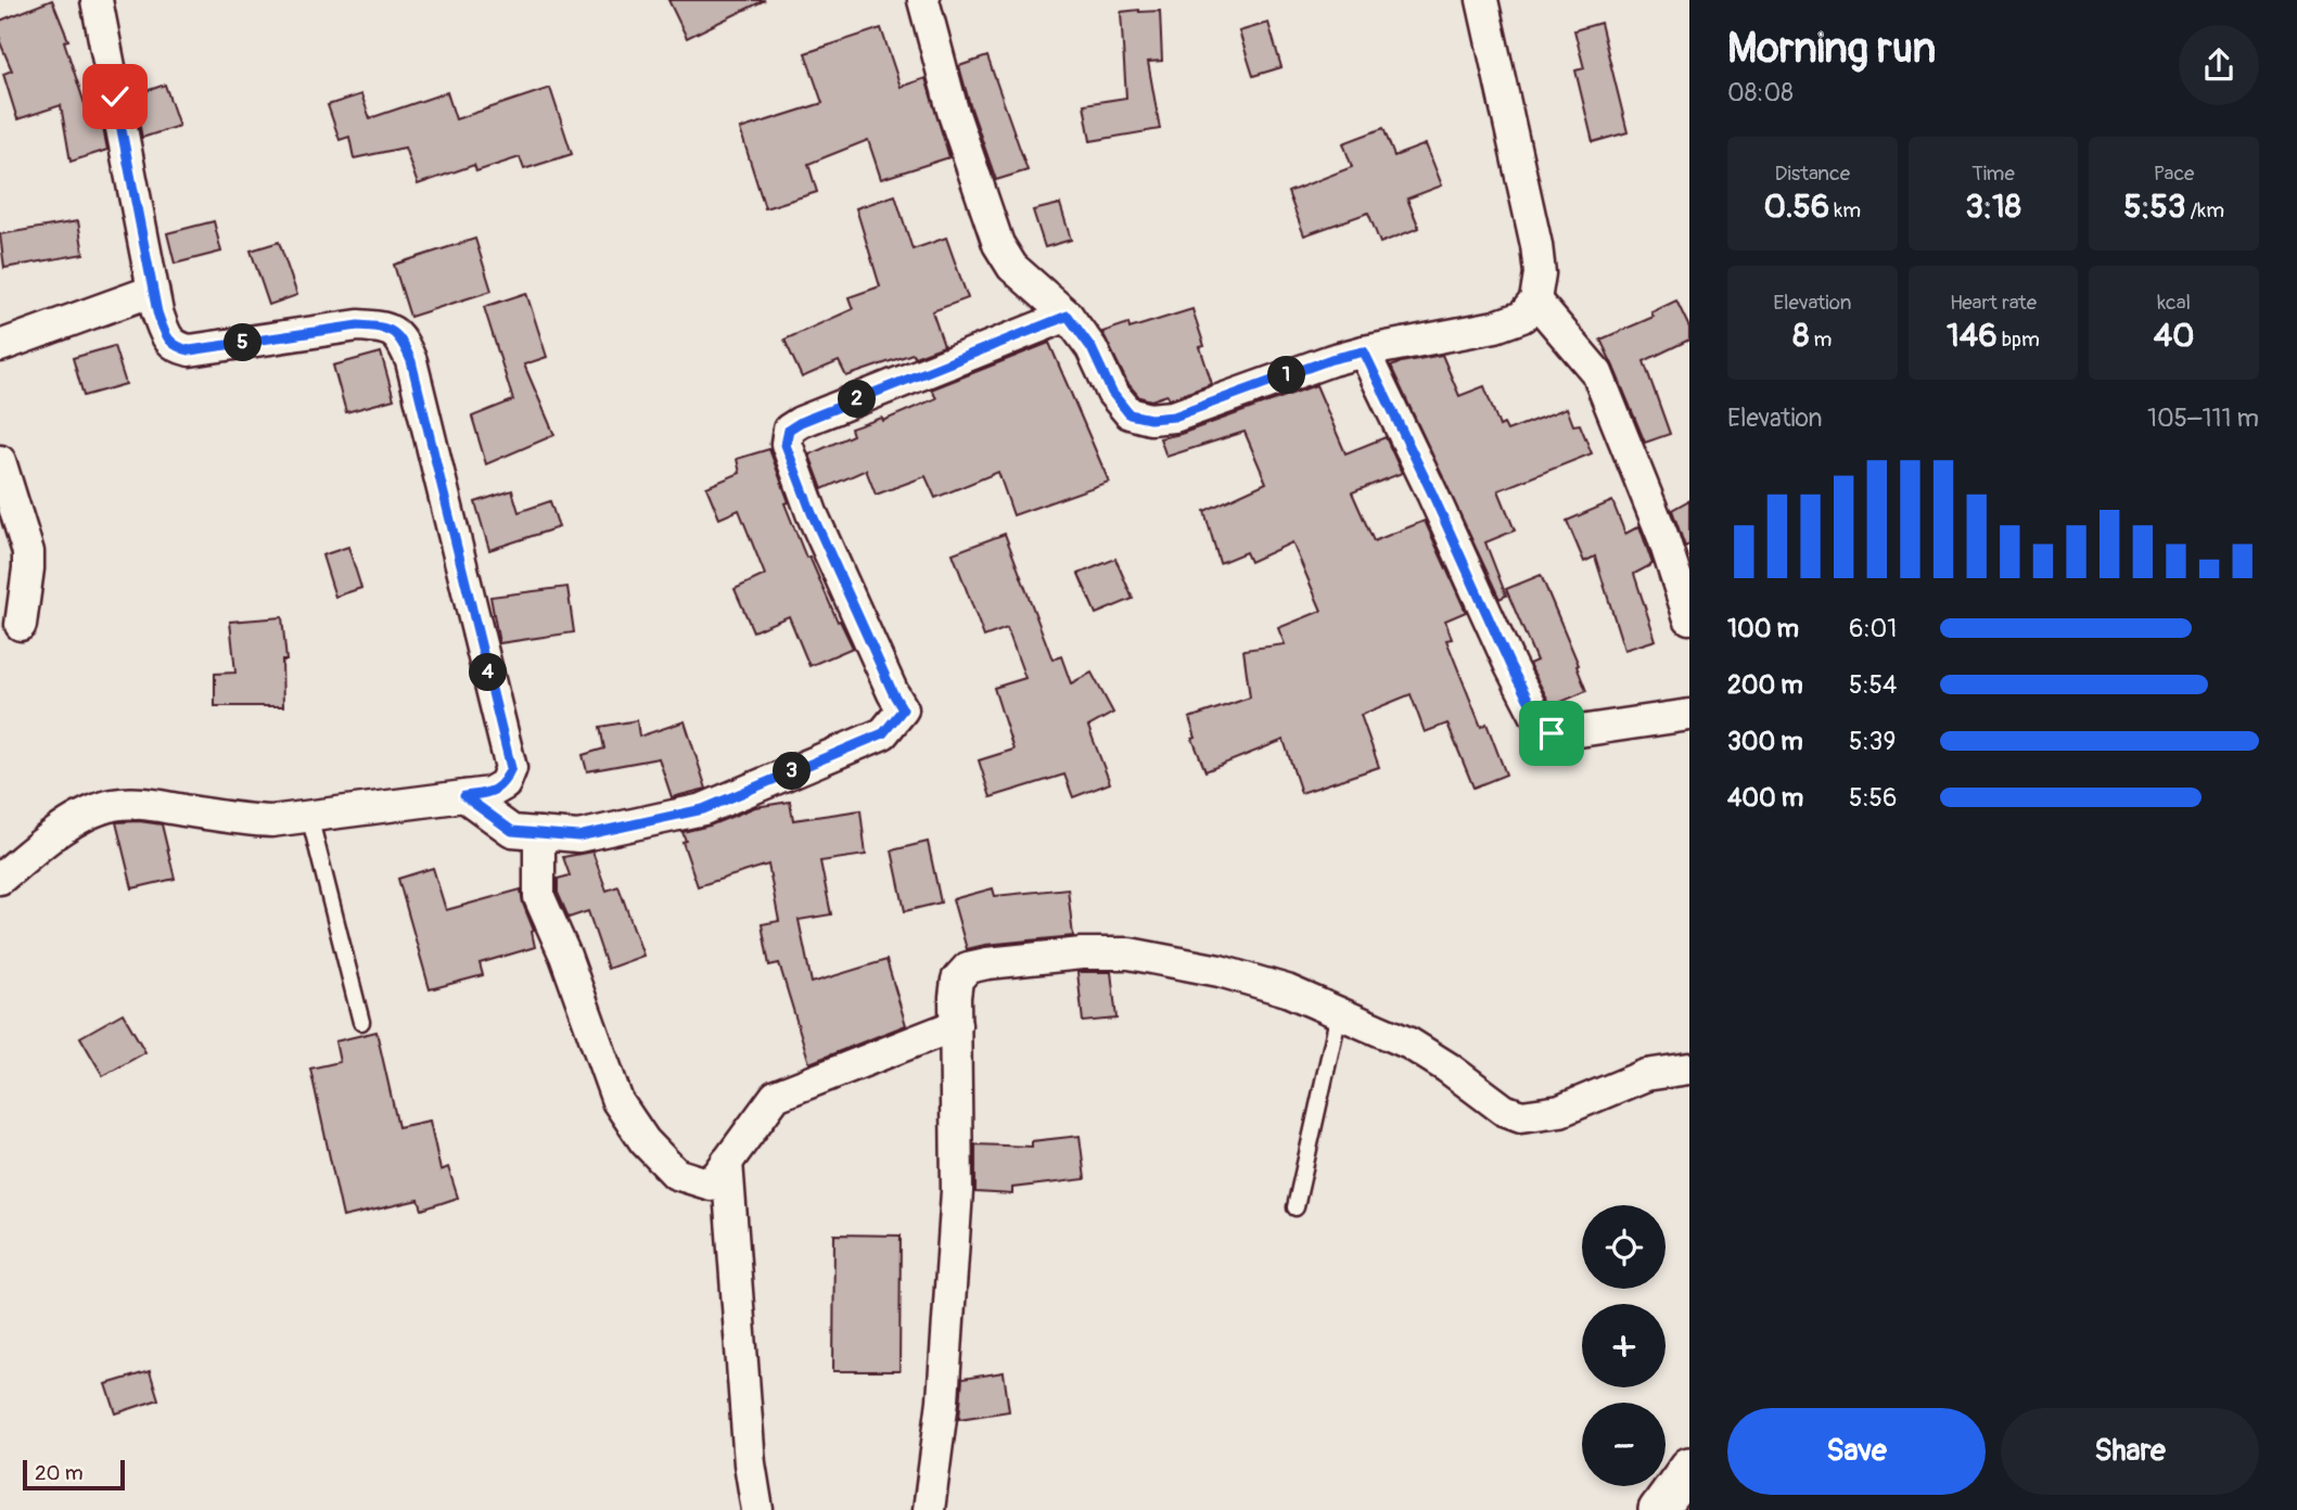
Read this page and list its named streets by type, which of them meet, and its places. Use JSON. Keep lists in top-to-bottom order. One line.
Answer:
{"scale_bar":"20 m","page":{"heading":["Morning run","08:08"],"stats":[["Distance","0.56 km"],["Time","3:18"],["Pace","5:53 /km"],["Elevation","8 m"],["Heart rate","146 bpm"],["kcal","40"]],"pins":["5","1","2","4","3"],"chart":["Elevation","105–111 m"],"list":[{"name":"100 m","note":"6:01"},{"name":"200 m","note":"5:54"},{"name":"300 m","note":"5:39"},{"name":"400 m","note":"5:56"}],"map_buttons":["+","−"],"buttons":["Save","Share"],"scale":"20 m"}}
